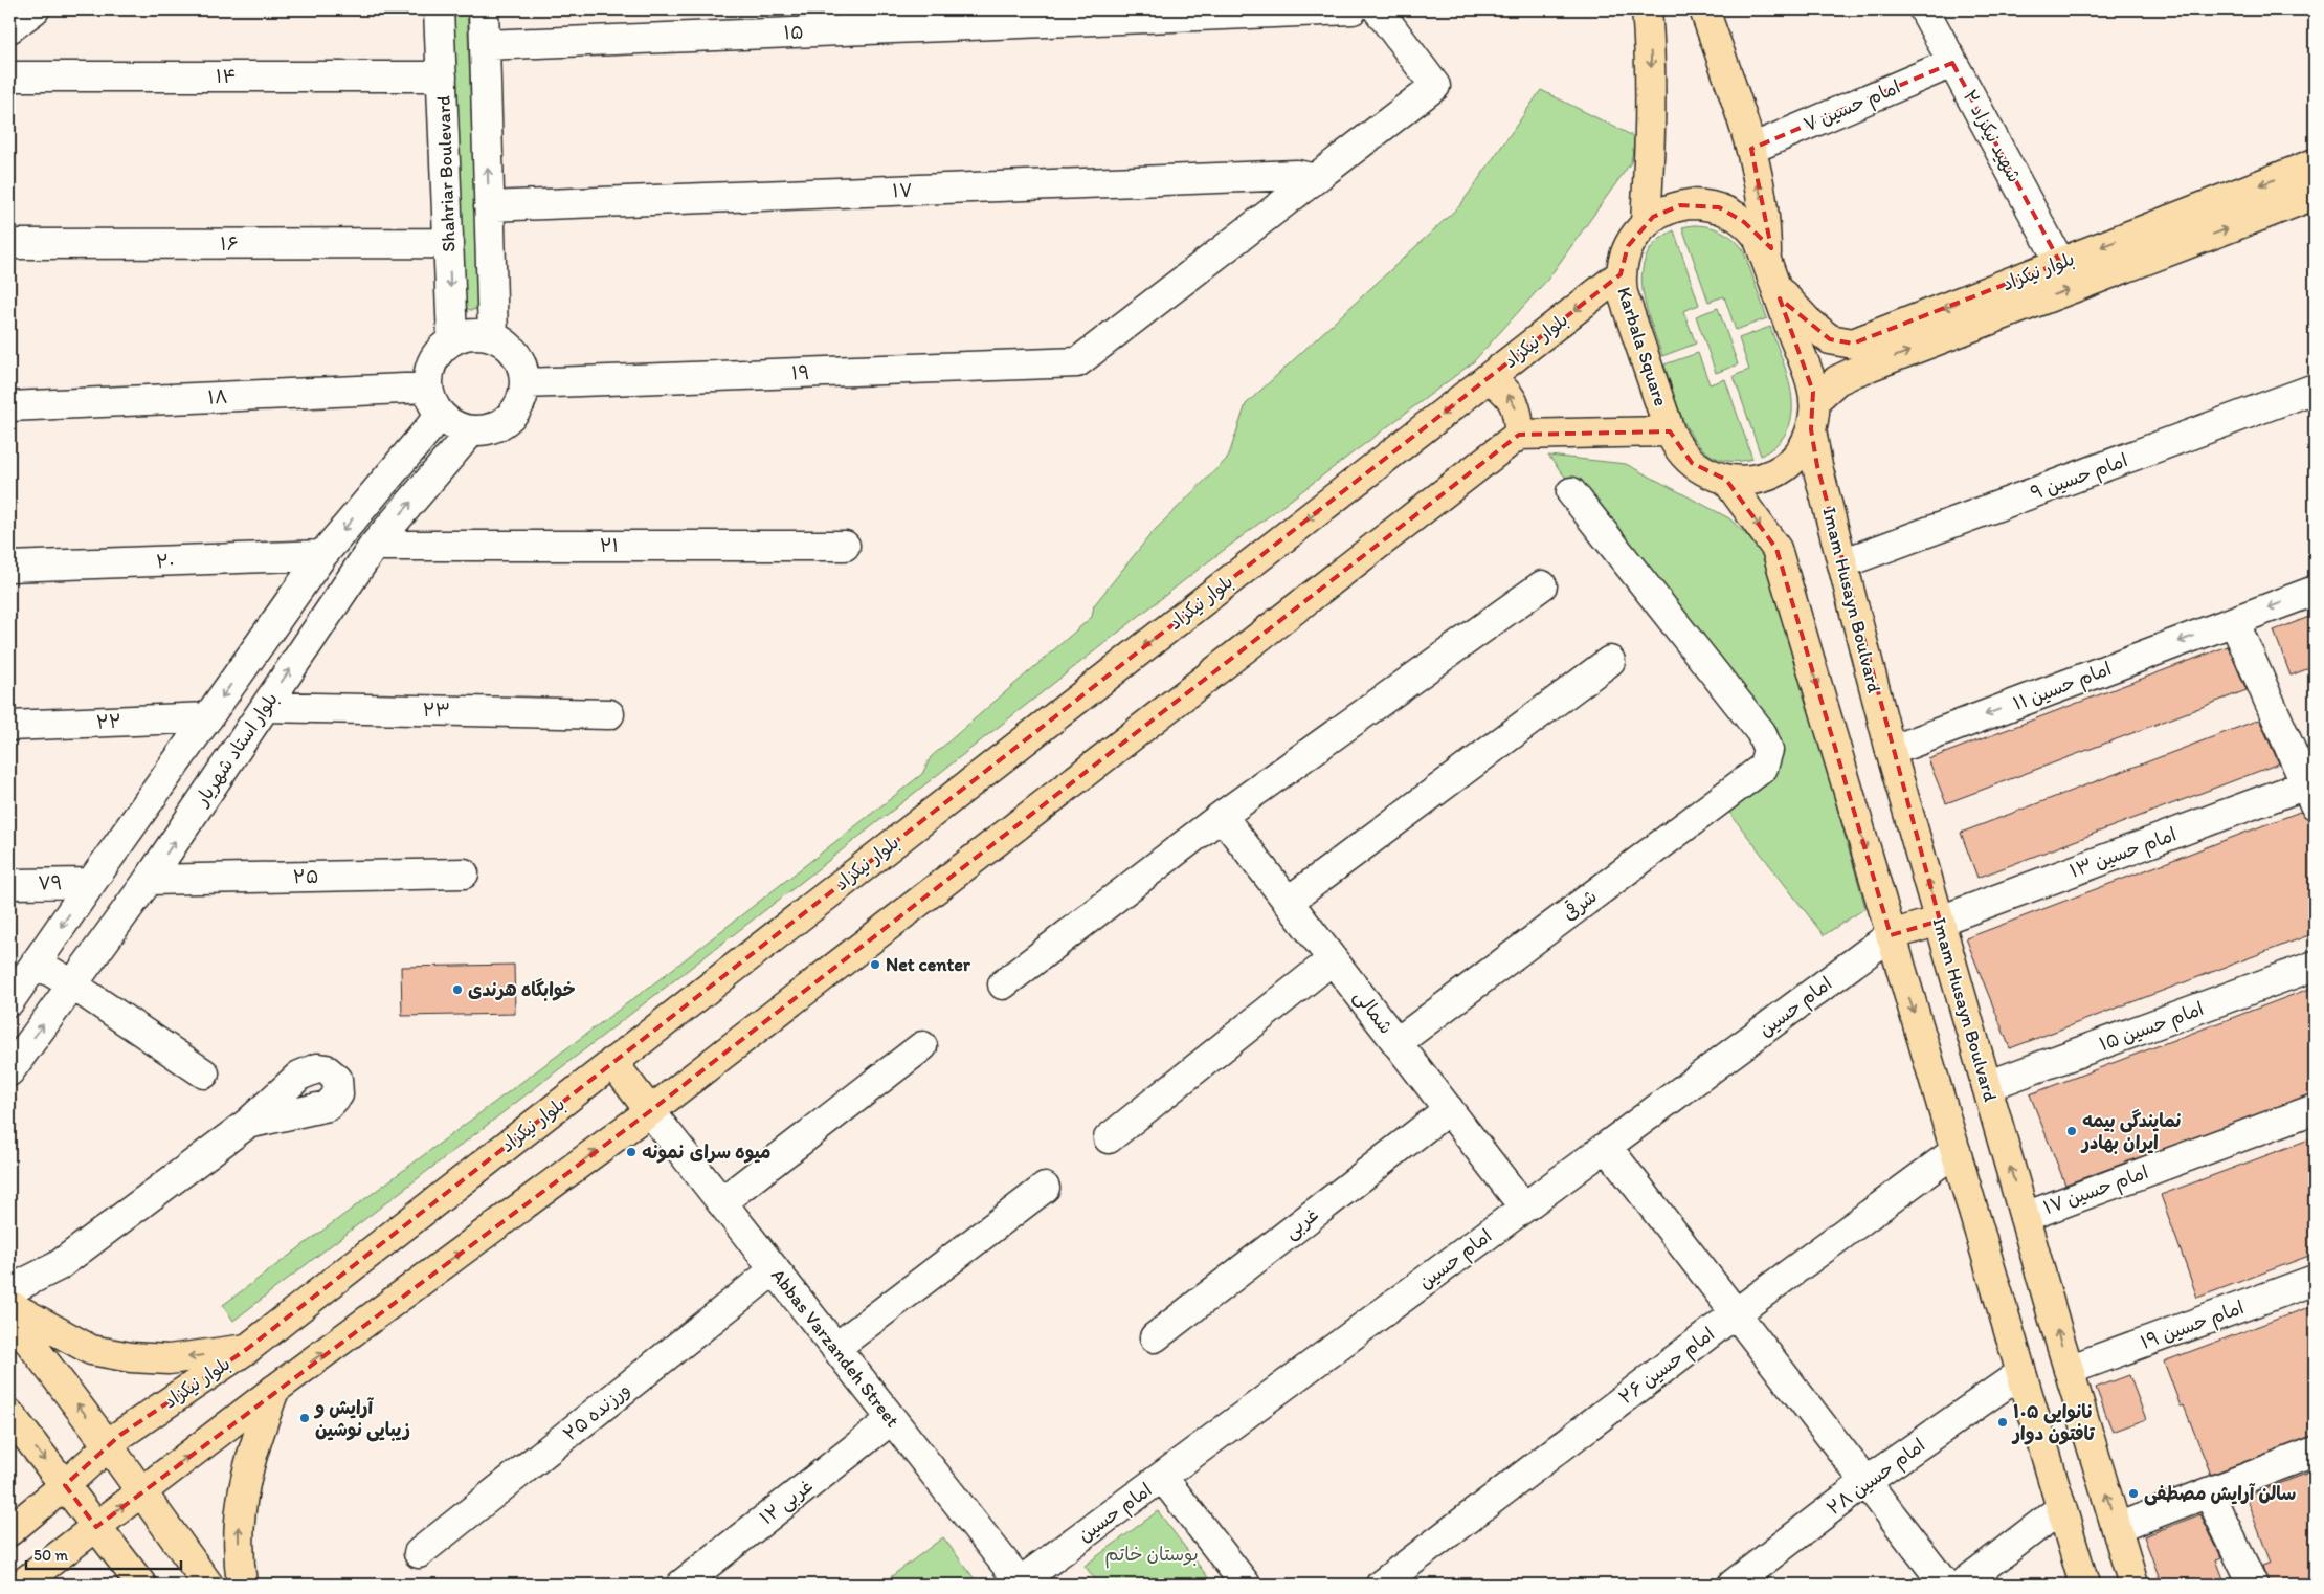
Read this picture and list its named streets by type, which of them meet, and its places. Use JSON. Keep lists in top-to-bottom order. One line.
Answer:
{"streets":{"main road":["بلوار نیکزاد","Karbala Square","Imam Husayn Boulvard"],"street":["۱۵","۱۴","امام حسین ۷","شهید نیکزاد ۲","Shahriar Boulevard","۱۷","۱۶","۱۹","۱۸","امام حسین ۹","۲۱","۲۰","امام حسین ۱۱","۲۳","۲۲","بلوار استاد شهریار","امام حسین ۱۳","۲۵","۷۹","شرقی","امام حسین","شمالی","امام حسین ۱۵","امام حسین ۱۷","غربی","امام حسین ۱۹","Abbas Varzandeh Street","امام حسین ۲۶","ورزنده ۲۵","امام حسین ۲۸","غربی ۱۲"]},"crossings":[["۱۴","Shahriar Boulevard"],["امام حسین ۷","شهید نیکزاد ۲"],["شهید نیکزاد ۲","بلوار نیکزاد"],["Shahriar Boulevard","۱۶"],["Shahriar Boulevard","۱۹"],["Shahriar Boulevard","۱۸"],["Shahriar Boulevard","بلوار استاد شهریار"],["۱۷","۱۹"],["بلوار نیکزاد","Karbala Square"],["Karbala Square","Imam Husayn Boulvard"],["۱۹","۱۸"],["۱۹","بلوار استاد شهریار"],["۱۸","بلوار استاد شهریار"],["امام حسین ۹","Imam Husayn Boulvard"],["۲۱","بلوار استاد شهریار"],["Imam Husayn Boulvard","امام حسین ۱۱"],["Imam Husayn Boulvard","امام حسین ۱۳"],["Imam Husayn Boulvard","امام حسین ۱۵"],["Imam Husayn Boulvard","امام حسین ۱۷"],["Imam Husayn Boulvard","امام حسین ۱۹"],["۲۳","بلوار استاد شهریار"],["بلوار استاد شهریار","۲۵"],["شرقی","شمالی"],["امام حسین","شمالی"],["امام حسین","Abbas Varzandeh Street"],["شمالی","غربی"],["Abbas Varzandeh Street","ورزنده ۲۵"],["Abbas Varzandeh Street","غربی ۱۲"]],"one_way":["امام حسین ۱۱"],"parks":["بوستان خاتم"],"places":["Net center","خوابگاه هرندی","نمایندگی بیمه ایران بهادر","میوه سرای نمونه","آرایش و زیبایی نوشین","نانوایی ۱۰۵ تافتون دوار","سالن آرایش مصطفی"],"scale_bar":"50 m"}
